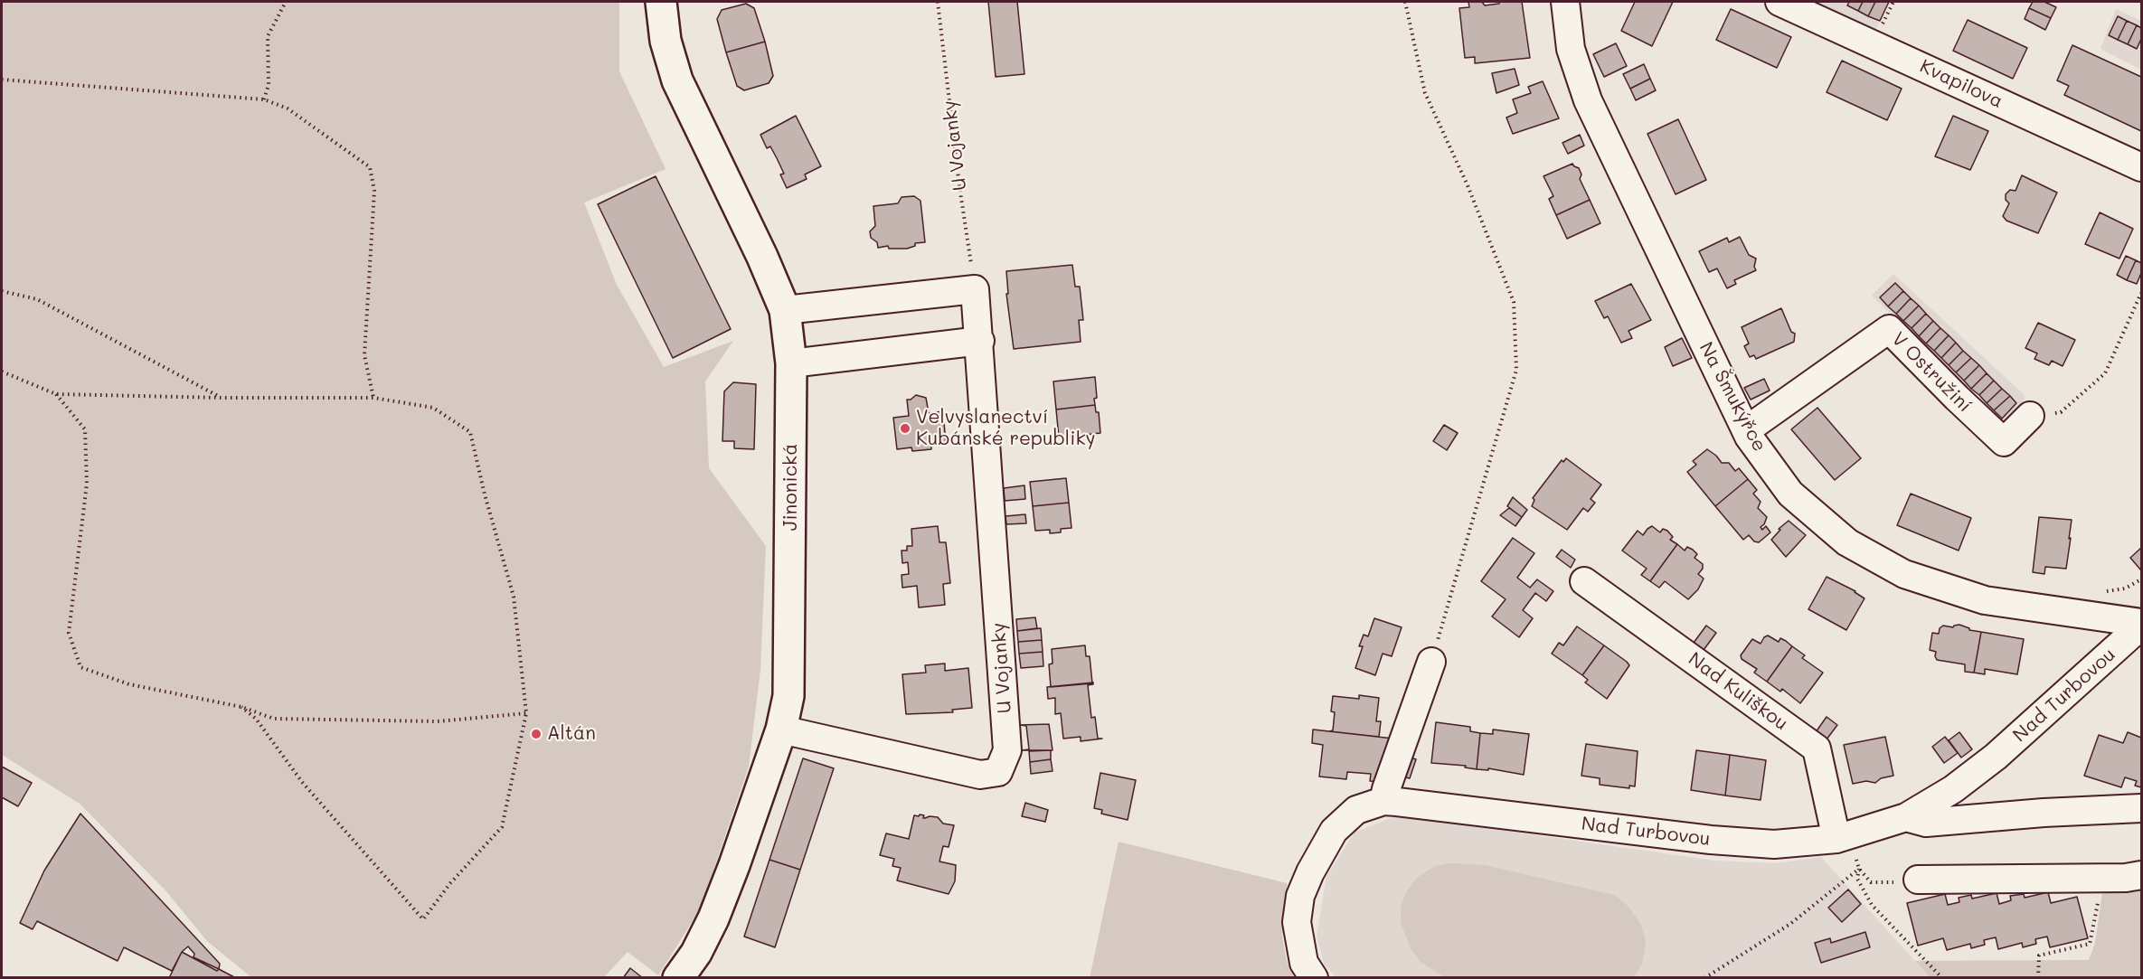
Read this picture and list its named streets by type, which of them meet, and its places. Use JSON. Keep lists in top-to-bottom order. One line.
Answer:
{"streets":{"street":["Kvapilova","U Vojanky","V Ostružiní","Na Šmukýřce","Jinonická","Nad Kuliškou","Nad Turbovou"]},"crossings":[["U Vojanky","Jinonická"],["V Ostružiní","Na Šmukýřce"],["Na Šmukýřce","Nad Turbovou"],["Nad Kuliškou","Nad Turbovou"]],"places":["Velvyslanectví Kubánské republiky","Altán"]}
